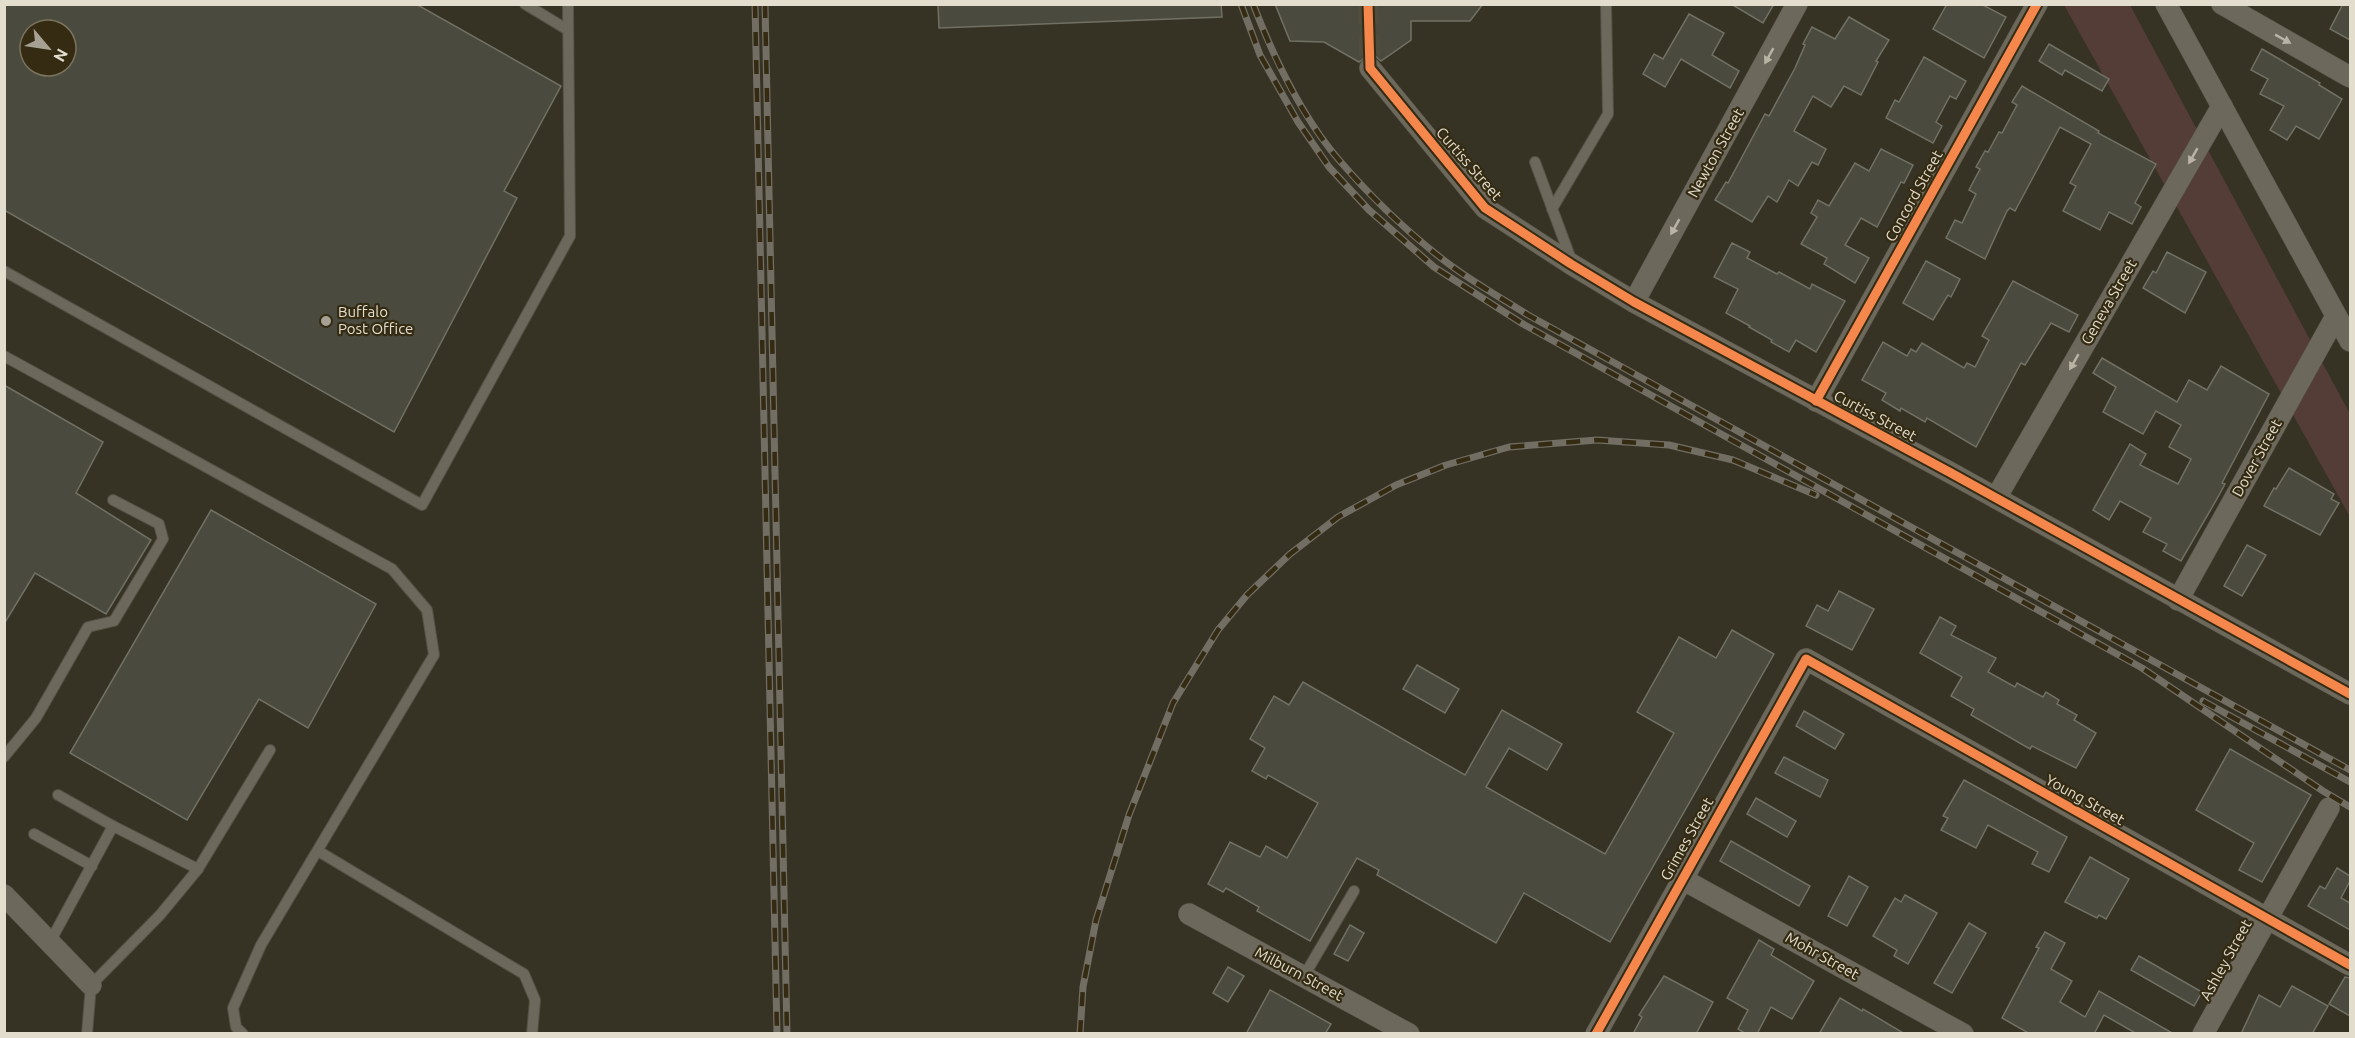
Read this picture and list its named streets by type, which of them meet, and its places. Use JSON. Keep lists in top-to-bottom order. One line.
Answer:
{"streets":{"street":["Newton Street","Curtiss Street","Concord Street","Geneva Street","Dover Street","Young Street","Grimes Street","Mohr Street","Ashley Street","Milburn Street"]},"crossings":[["Newton Street","Curtiss Street"],["Curtiss Street","Concord Street"],["Curtiss Street","Geneva Street"],["Curtiss Street","Dover Street"],["Young Street","Grimes Street"],["Young Street","Ashley Street"],["Grimes Street","Mohr Street"]],"one_way":["Newton Street","Geneva Street"],"places":["Buffalo Post Office"],"north":"bottom right"}
